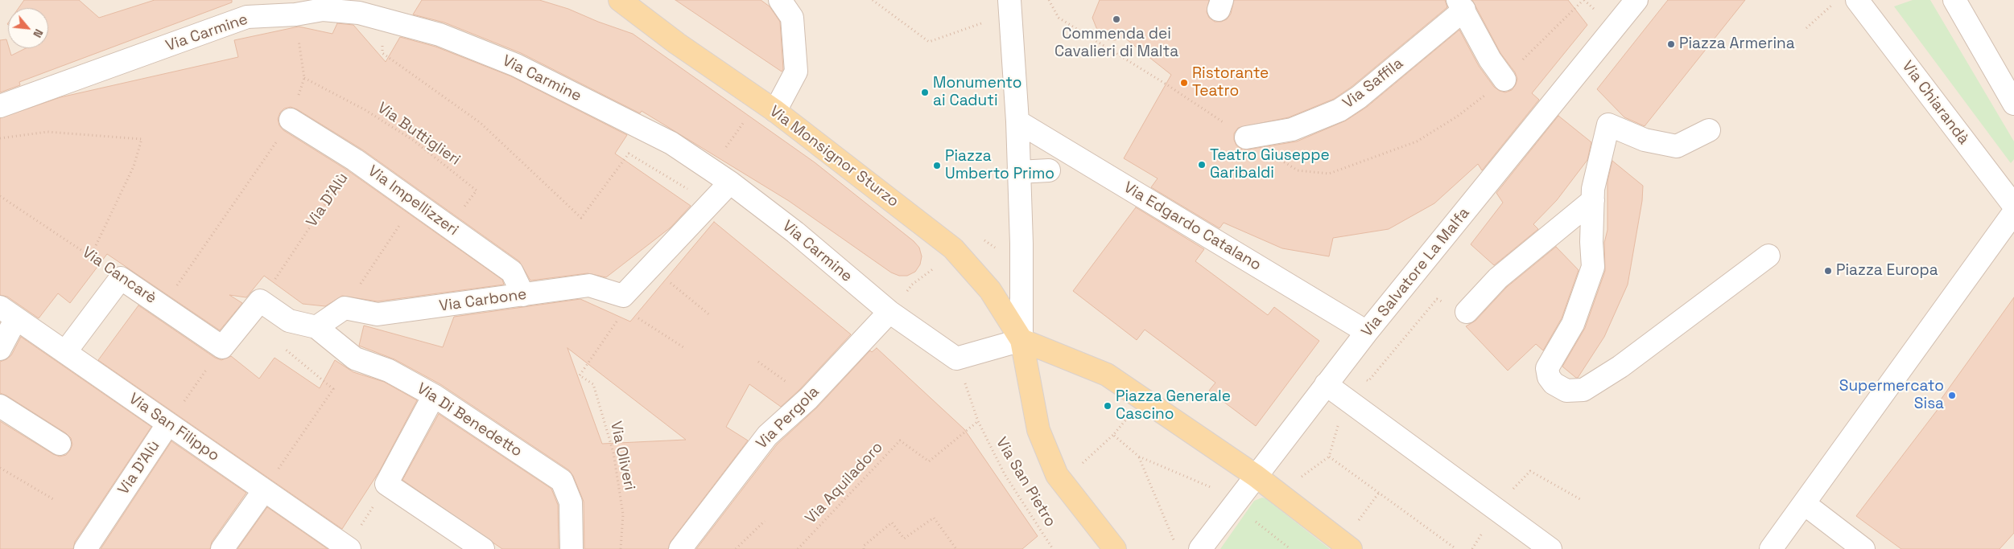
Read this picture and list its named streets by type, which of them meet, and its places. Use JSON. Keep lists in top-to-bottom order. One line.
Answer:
{"streets":{"main road":["Via Monsignor Sturzo"],"street":["Via Carmine","Via Saffila","Via Chiarandà","Via D'Alù","Via Impellizzeri","Via Edgardo Catalano","Via Salvatore La Malfa","Via Cancarè","Via Carbone","Via Pergola","Via Di Benedetto","Via San Filippo"],"path":["Via Buttiglieri","Via Oliveri","Via San Pietro","Via Aquiladoro"]},"crossings":[["Via Carmine","Via Buttiglieri"],["Via Carmine","Via Pergola"],["Via Carmine","Via San Pietro"],["Via Buttiglieri","Via Impellizzeri"],["Via D'Alù","Via Impellizzeri"],["Via D'Alù","Via Cancarè"],["Via D'Alù","Via San Filippo"],["Via Impellizzeri","Via Carbone"],["Via Edgardo Catalano","Via Salvatore La Malfa"],["Via Carbone","Via Oliveri"],["Via San Pietro","Via Aquiladoro"]],"places":["Commenda dei Cavalieri di Malta","Piazza Armerina","Ristorante Teatro","Monumento ai Caduti","Teatro Giuseppe Garibaldi","Piazza Umberto Primo","Piazza Europa","Supermercato Sisa","Piazza Generale Cascino"],"north":"bottom right"}
